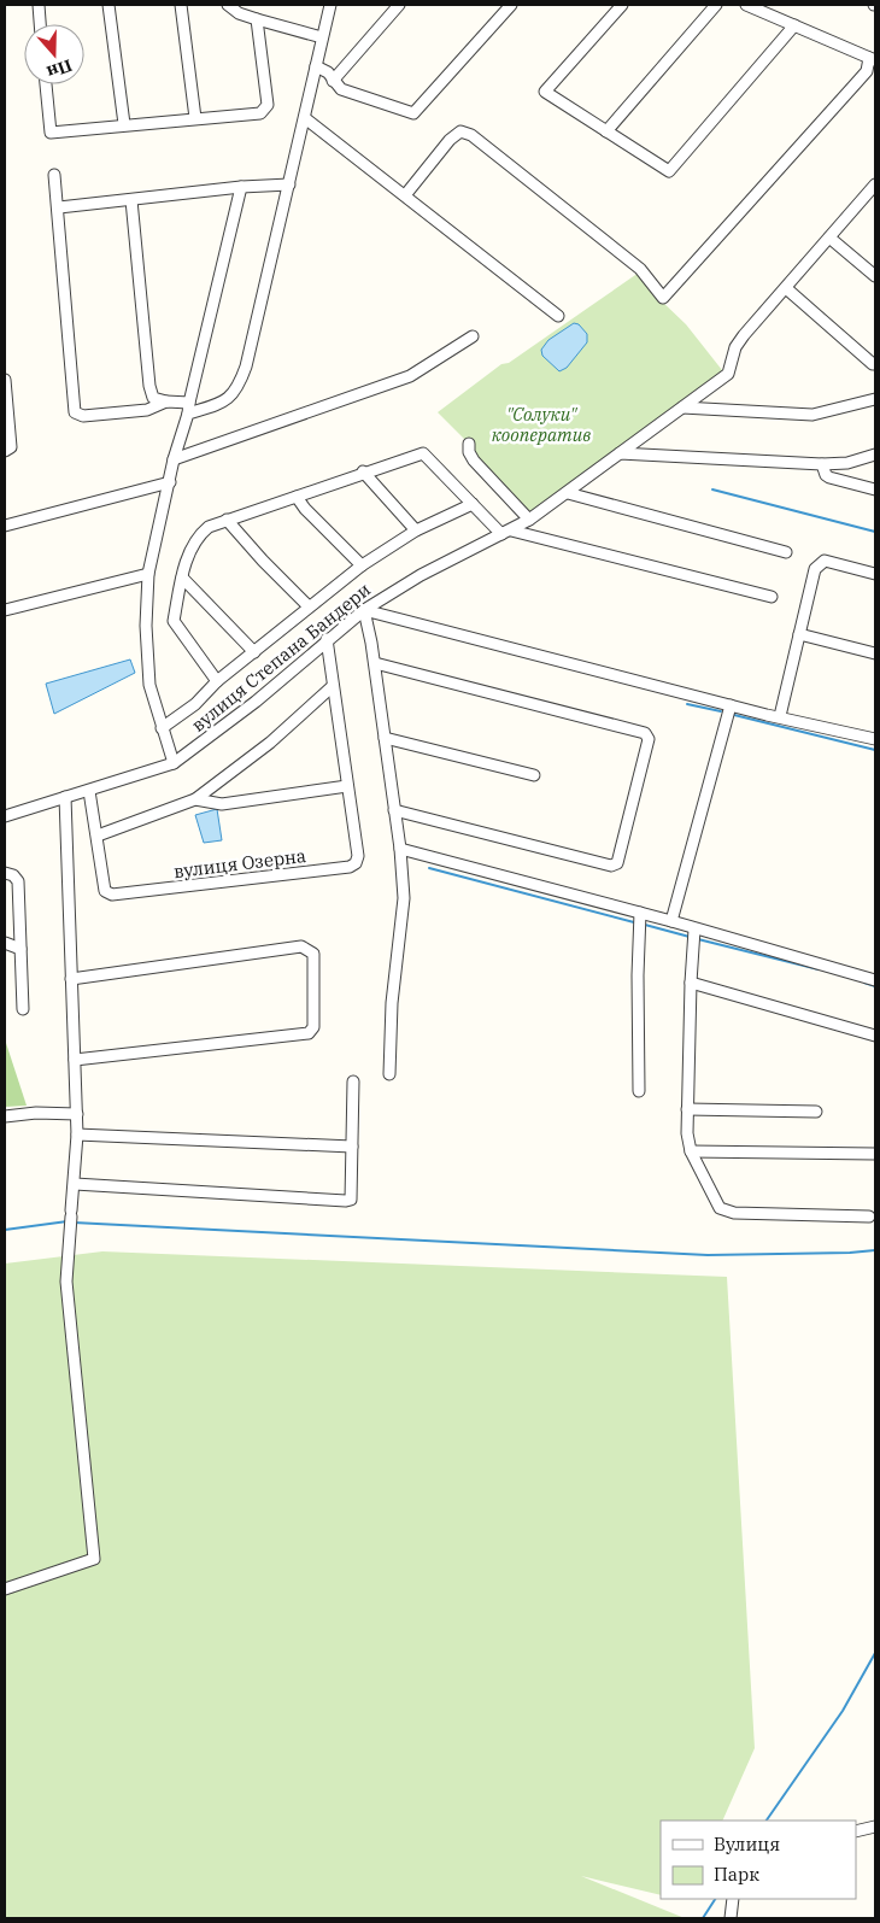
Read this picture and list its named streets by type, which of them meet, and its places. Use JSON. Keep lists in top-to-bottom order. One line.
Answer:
{"streets":{"street":["вулиця Степана Бандери","вулиця Озерна"]},"crossings":[["вулиця Степана Бандери","вулиця Озерна"]],"parks":["\"Солуки\" кооператив"],"legend":["Вулиця","Парк"],"north":"bottom"}
